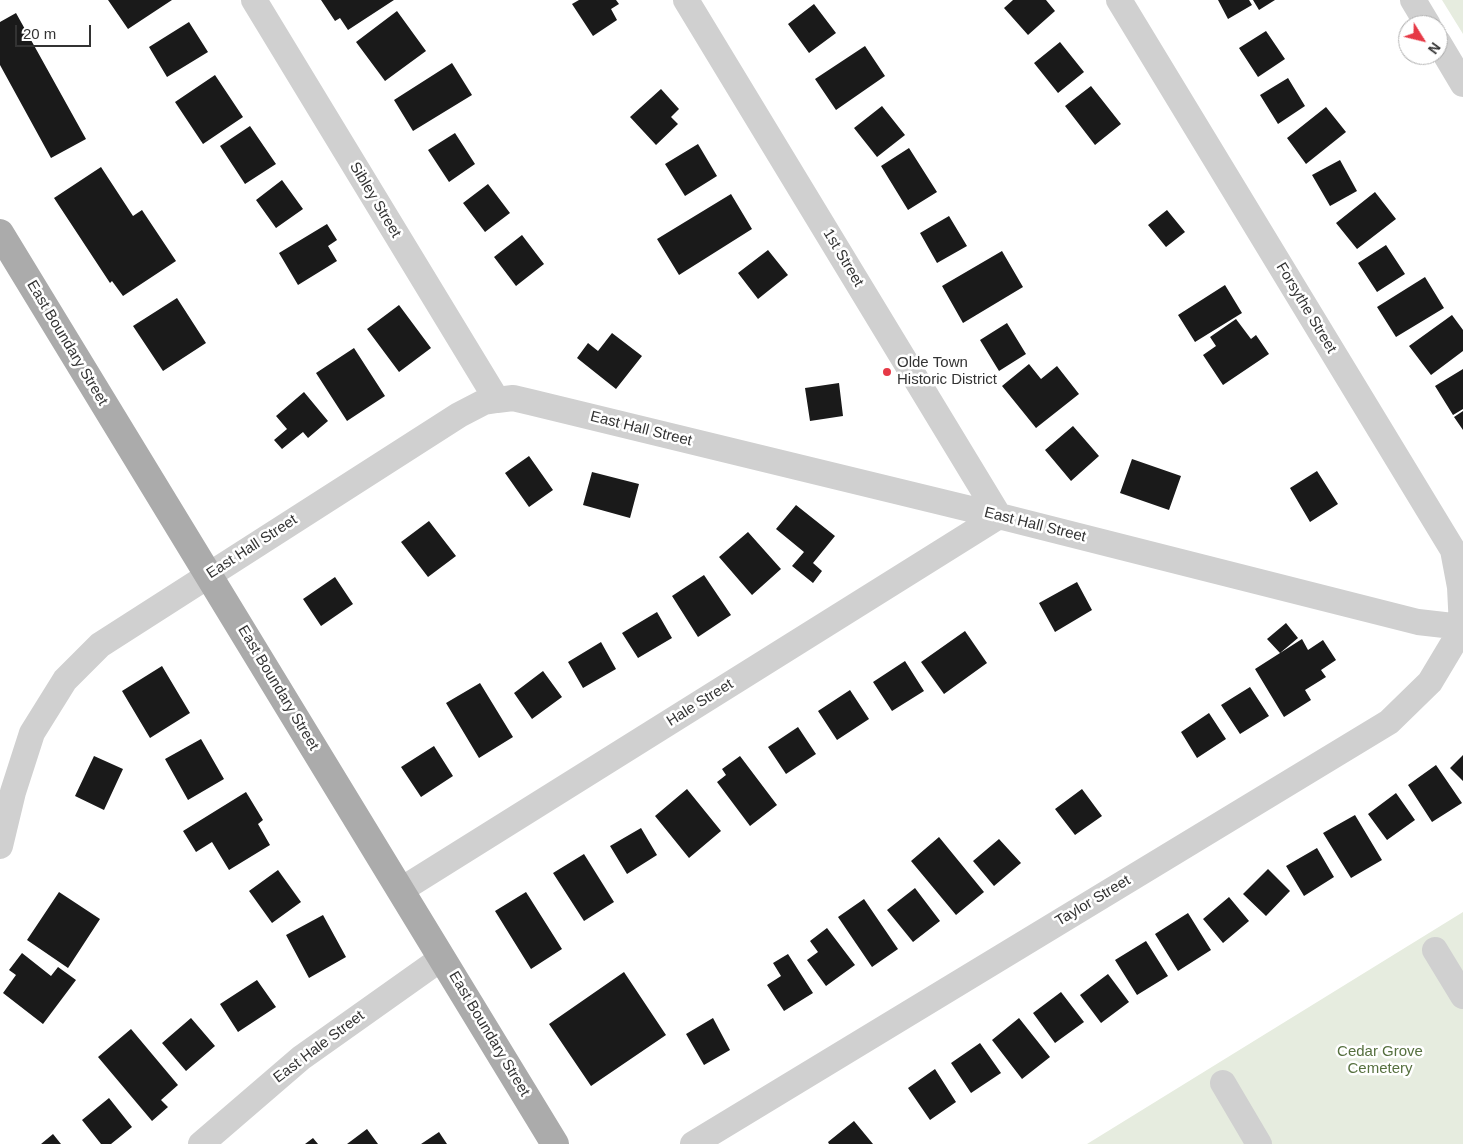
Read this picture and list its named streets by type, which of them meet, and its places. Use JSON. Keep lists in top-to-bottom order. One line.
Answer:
{"streets":{"main road":["East Boundary Street"],"street":["Sibley Street","1st Street","Forsythe Street","East Hall Street","Hale Street","Taylor Street","East Hale Street"]},"crossings":[["Sibley Street","East Hall Street"],["1st Street","East Hall Street"],["1st Street","Hale Street"],["Forsythe Street","East Hall Street"],["Forsythe Street","Taylor Street"],["East Boundary Street","East Hall Street"],["East Boundary Street","Hale Street"],["East Boundary Street","East Hale Street"],["East Hall Street","Hale Street"],["East Hall Street","Taylor Street"]],"parks":["Cedar Grove Cemetery"],"places":["Olde Town Historic District"],"scale_bar":"20 m","north":"bottom right"}
